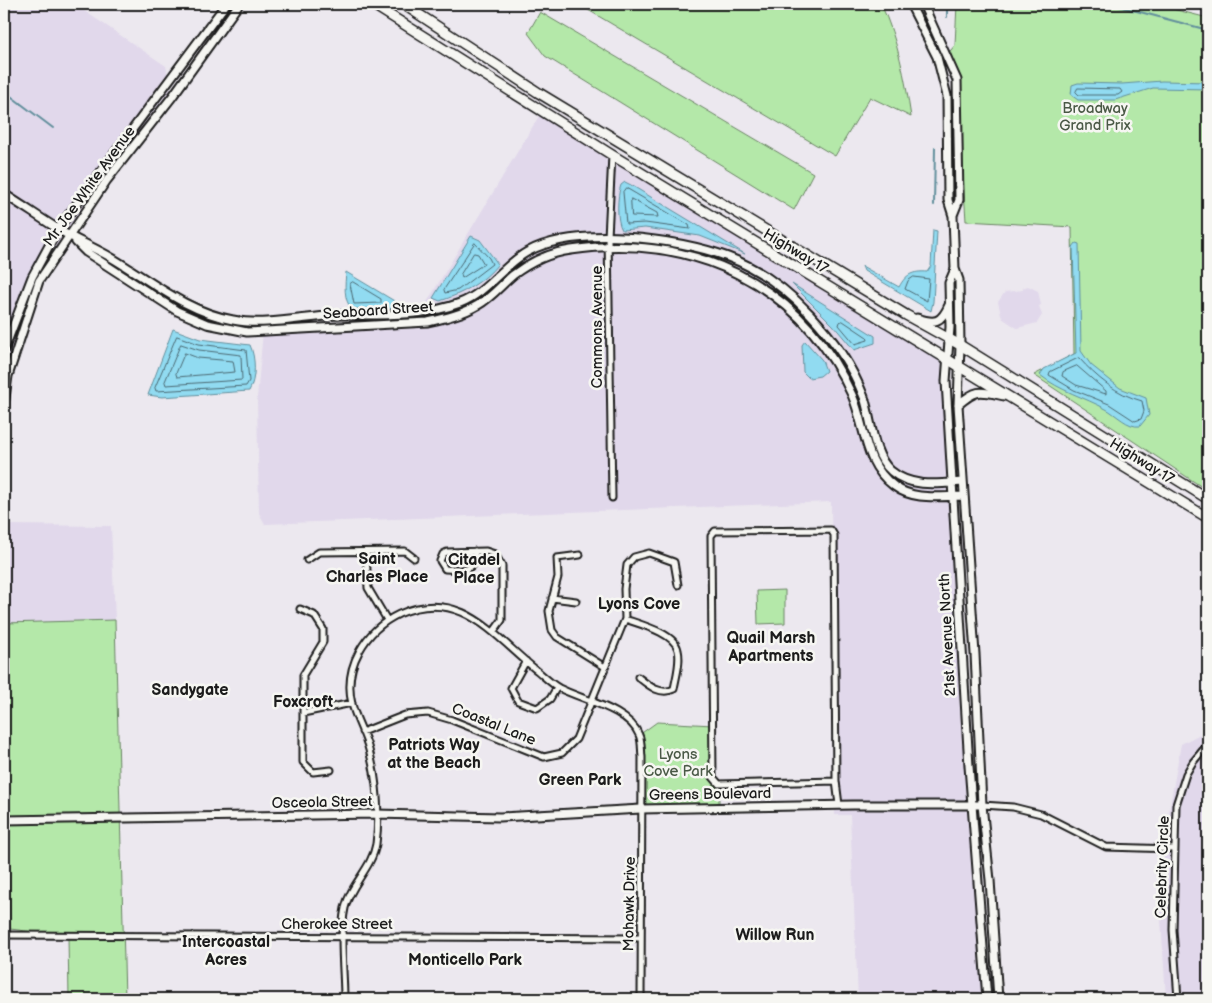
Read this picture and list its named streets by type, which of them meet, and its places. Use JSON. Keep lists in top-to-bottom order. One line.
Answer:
{"streets":{"highway":["Highway 17"],"street":["Mr. Joe White Avenue","Seaboard Street","Commons Avenue","21st Avenue North","Coastal Lane","Greens Boulevard","Osceola Street","Celebrity Circle","Mohawk Drive","Cherokee Street"]},"crossings":[["Mr. Joe White Avenue","Seaboard Street"],["Highway 17","Commons Avenue"],["Highway 17","21st Avenue North"],["Seaboard Street","Commons Avenue"],["Seaboard Street","21st Avenue North"],["21st Avenue North","Greens Boulevard"],["Coastal Lane","Greens Boulevard"],["Greens Boulevard","Osceola Street"],["Greens Boulevard","Celebrity Circle"],["Greens Boulevard","Mohawk Drive"],["Greens Boulevard","Cherokee Street"],["Osceola Street","Mohawk Drive"],["Mohawk Drive","Cherokee Street"]],"districts":["Saint Charles Place","Citadel Place","Lyons Cove","Quail Marsh Apartments","Sandygate","Foxcroft","Patriots Way at the Beach","Green Park","Willow Run","Intercoastal Acres","Monticello Park"],"parks":["Broadway Grand Prix","Lyons Cove Park"]}
